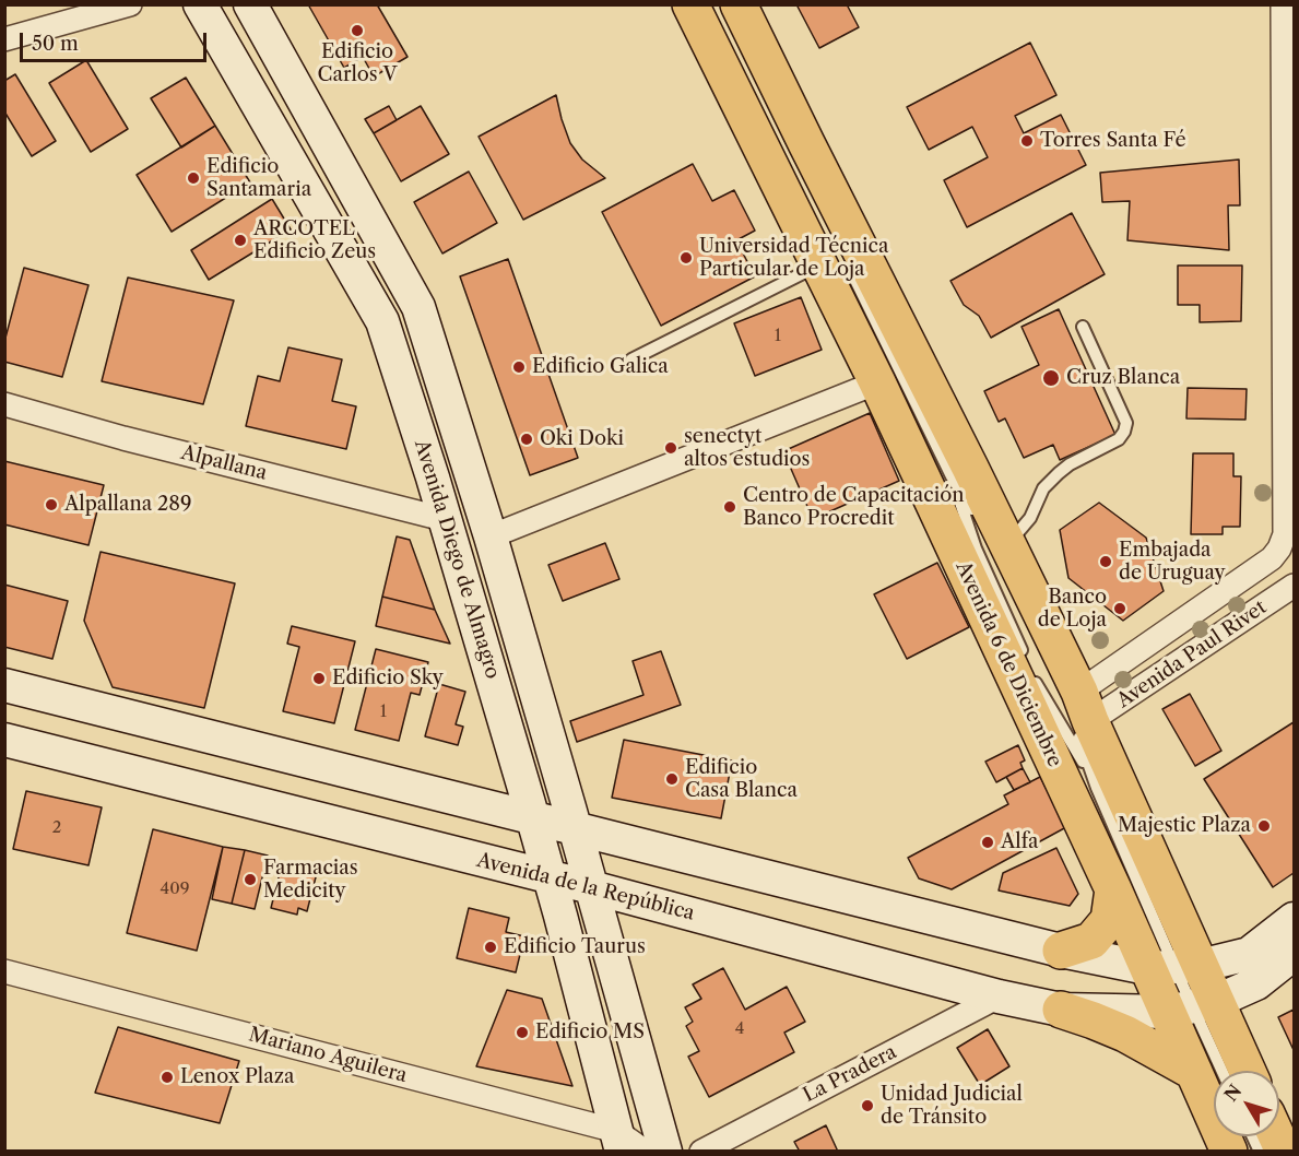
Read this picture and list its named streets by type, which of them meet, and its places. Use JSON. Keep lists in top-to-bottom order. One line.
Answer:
{"streets":{"main road":["Avenida Diego de Almagro","Avenida 6 de Diciembre","Avenida de la República"],"street":["Alpallana","Avenida Paul Rivet","Mariano Aguilera","La Pradera"]},"crossings":[["Alpallana","Avenida Diego de Almagro"],["Avenida Diego de Almagro","Avenida de la República"],["Avenida Diego de Almagro","Mariano Aguilera"],["Avenida Paul Rivet","Avenida 6 de Diciembre"],["Avenida 6 de Diciembre","Avenida de la República"],["Avenida de la República","La Pradera"]],"places":["Edificio Carlos V","Torres Santa Fé","Edificio Santamaria","ARCOTEL Edificio Zeus","Universidad Técnica Particular de Loja","Edificio Galica","Cruz Blanca","Oki Doki","senectyt altos estudios","Alpallana 289","Centro de Capacitación Banco Procredit","Embajada de Uruguay","Banco de Loja","Edificio Sky","Edificio Casa Blanca","Majestic Plaza","Alfa","Farmacias Medicity","Edificio Taurus","Edificio MS","Lenox Plaza","Unidad Judicial de Tránsito"],"house_numbers":["1","1","2","409","4"],"scale_bar":"50 m","north":"top left"}
